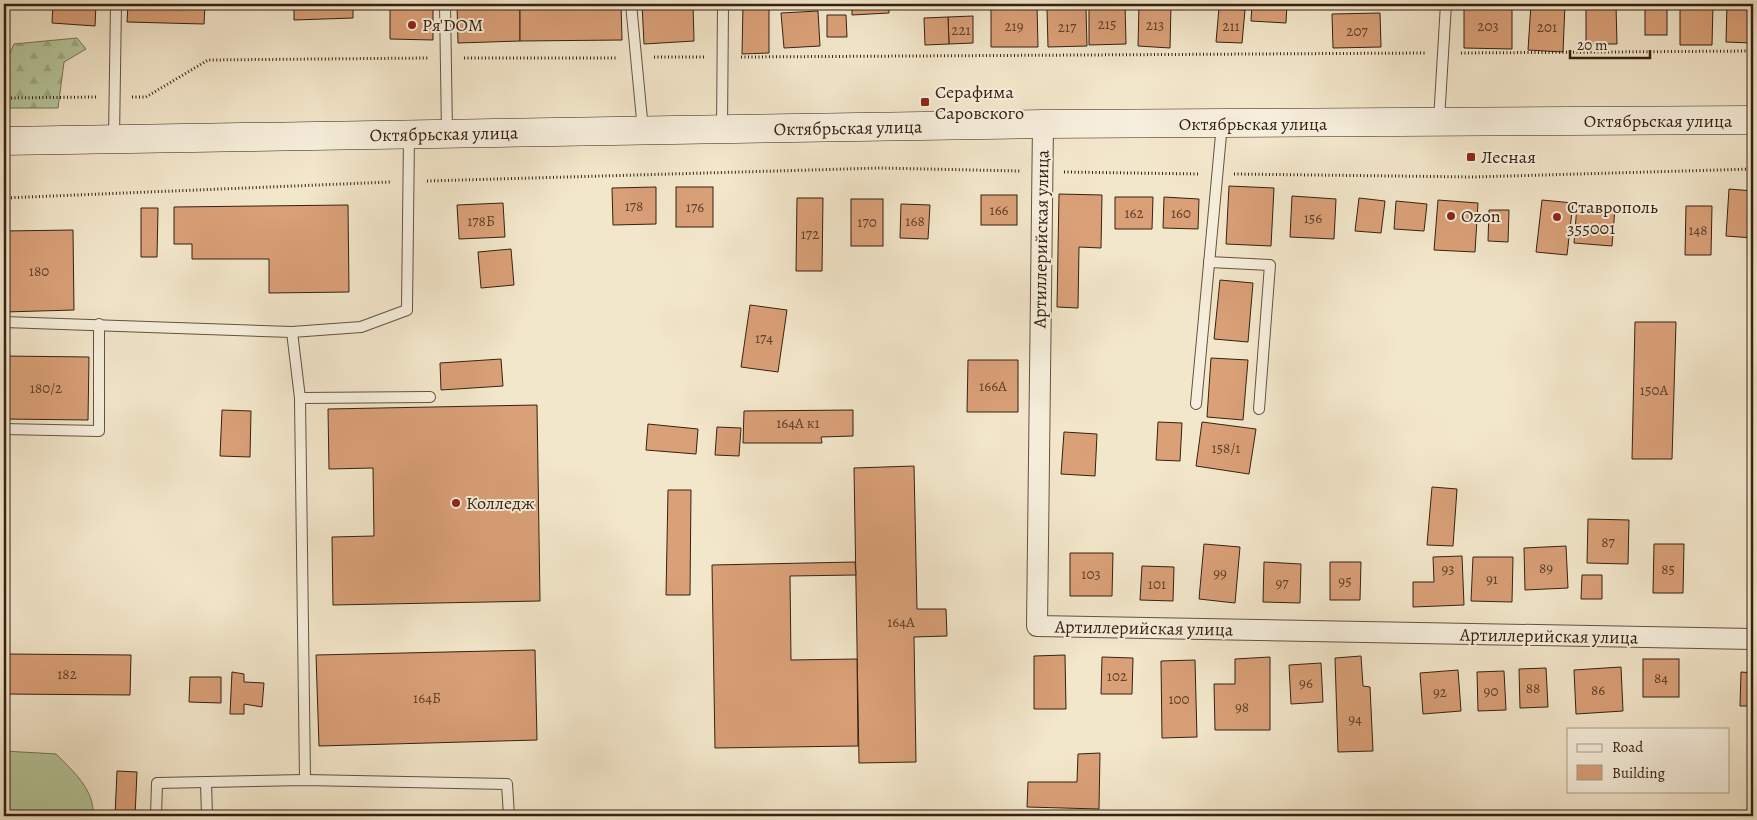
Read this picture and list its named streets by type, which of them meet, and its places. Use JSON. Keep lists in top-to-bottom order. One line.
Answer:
{"streets":{"main road":["Октябрьская улица"],"street":["Артиллерийская улица"]},"crossings":[["Октябрьская улица","Артиллерийская улица"]],"places":{"other":["Ря'DOM","Ozon","Ставрополь 355001","Колледж"],"transit":["Серафима Саровского","Лесная"]},"house_numbers":["215","213","219","211","203","217","201","221","207","178","176","166","162","160","156","178Б","168","170","148","172","180","174","166А","180/2","150А","164А к1","158/1","87","89","93","85","99","103","91","95","97","101","164А","182","102","84","96","88","86","90","92","164Б","100","98","94"],"legend":["Road","Building"],"scale_bar":"20 m"}
